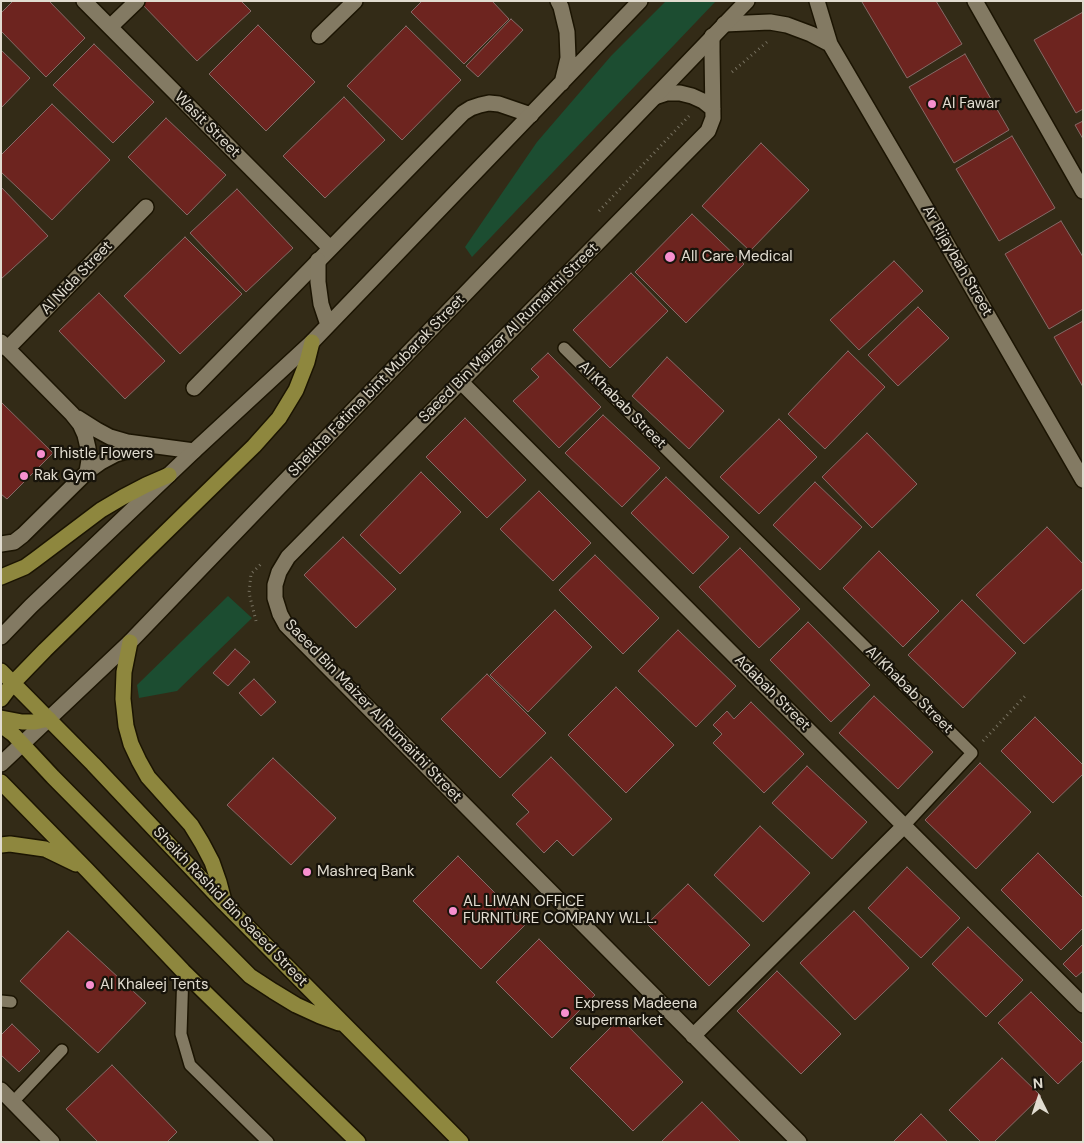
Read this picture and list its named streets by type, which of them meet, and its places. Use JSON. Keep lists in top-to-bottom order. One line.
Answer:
{"streets":{"main road":["Sheikh Rashid Bin Saeed Street"],"street":["Wasit Street","Ar Rijaybah Street","Al Nida Street","Saeed Bin Maizer Al Rumaithi Street","Sheikha Fatima bint Mubarak Street","Adabah Street"],"lane":["Al Khabab Street"]},"crossings":[["Saeed Bin Maizer Al Rumaithi Street","Sheikha Fatima bint Mubarak Street"],["Saeed Bin Maizer Al Rumaithi Street","Adabah Street"],["Sheikha Fatima bint Mubarak Street","Sheikh Rashid Bin Saeed Street"]],"places":["Al Fawar","All Care Medical","Thistle Flowers","Rak Gym","Mashreq Bank","AL LIWAN OFFICE FURNITURE COMPANY W.L.L.","Al Khaleej Tents","Express Madeena supermarket"],"north":"top"}
